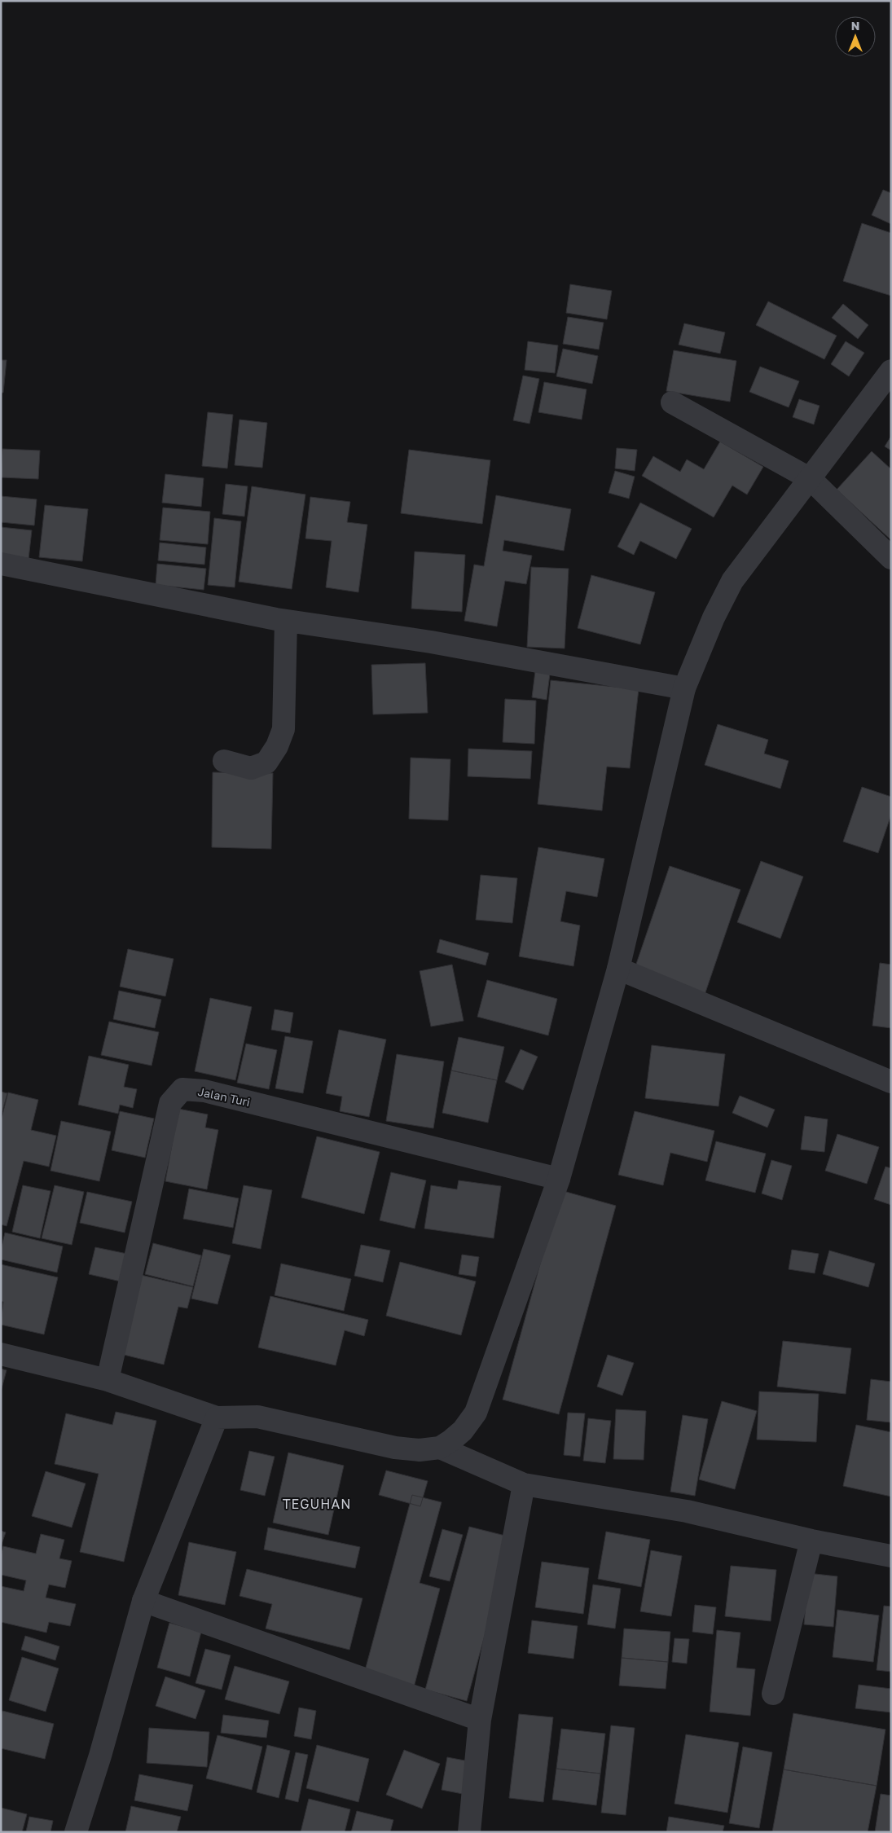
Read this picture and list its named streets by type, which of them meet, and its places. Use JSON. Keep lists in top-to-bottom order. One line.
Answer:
{"streets":{"street":["Jalan Turi"]},"districts":["TEGUHAN"],"north":"top"}
